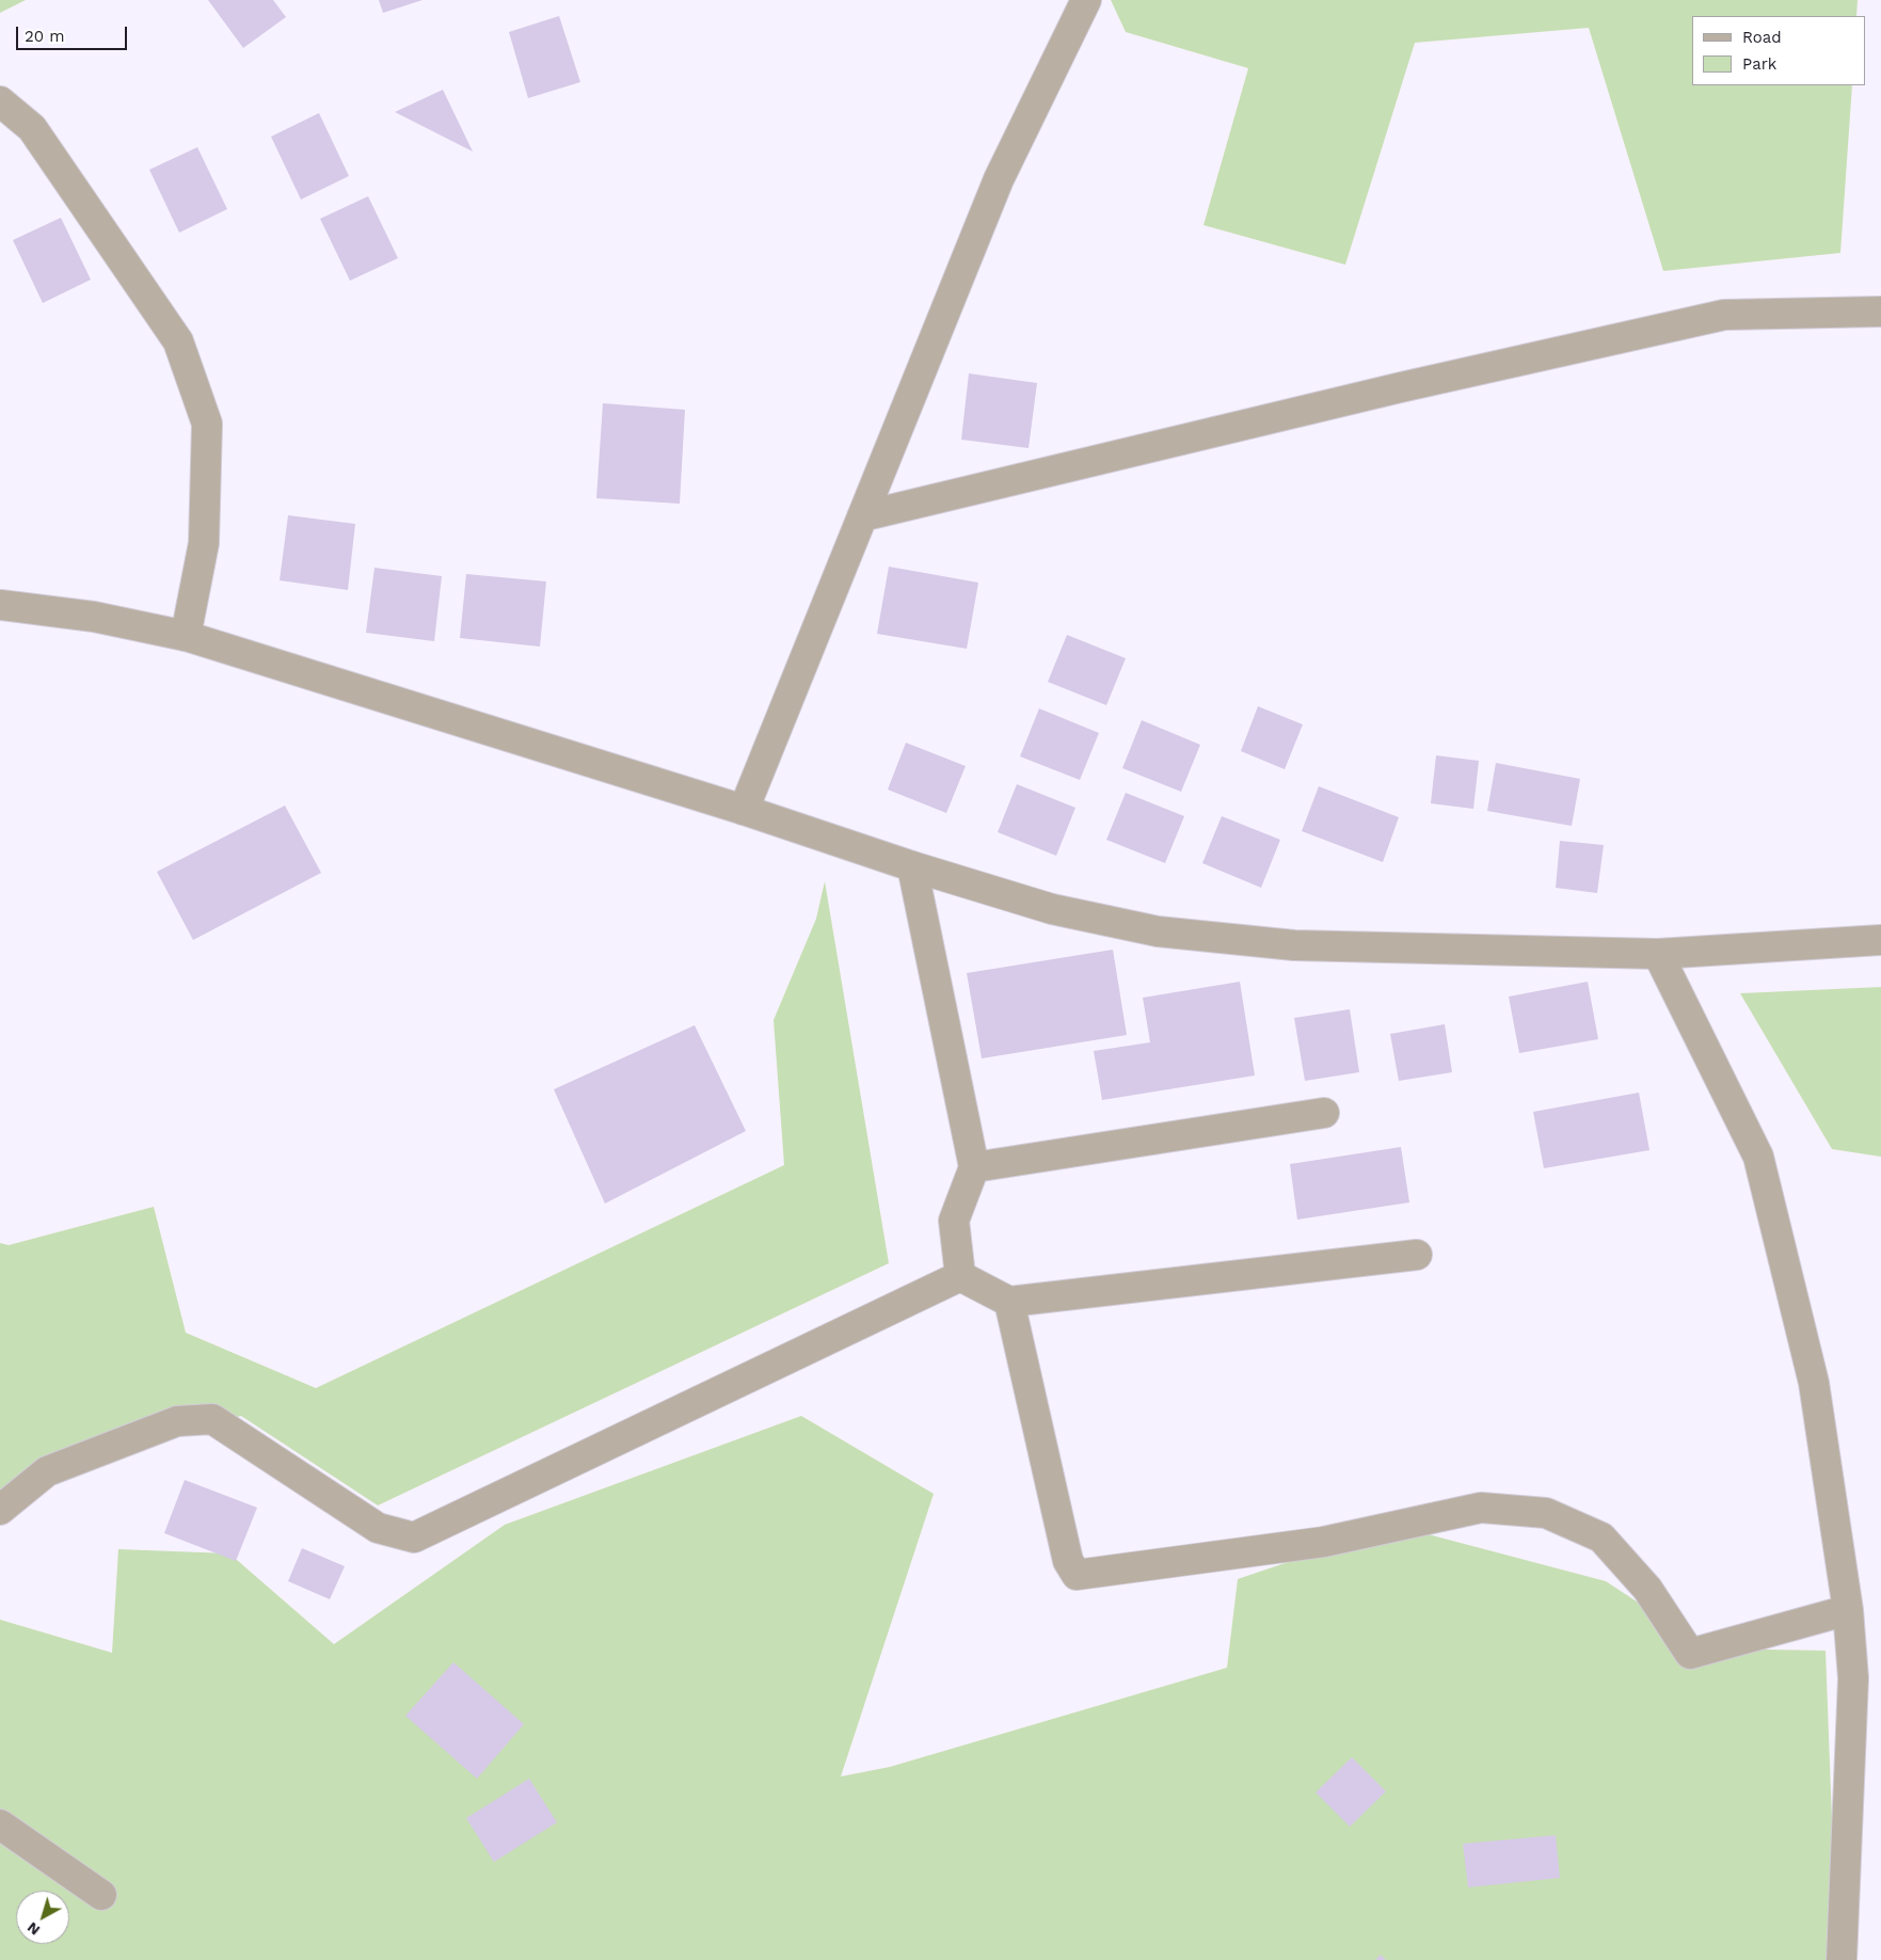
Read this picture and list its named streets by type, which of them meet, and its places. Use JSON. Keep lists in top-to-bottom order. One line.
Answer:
{"legend":["Road","Park"],"scale_bar":"20 m","north":"bottom left"}
